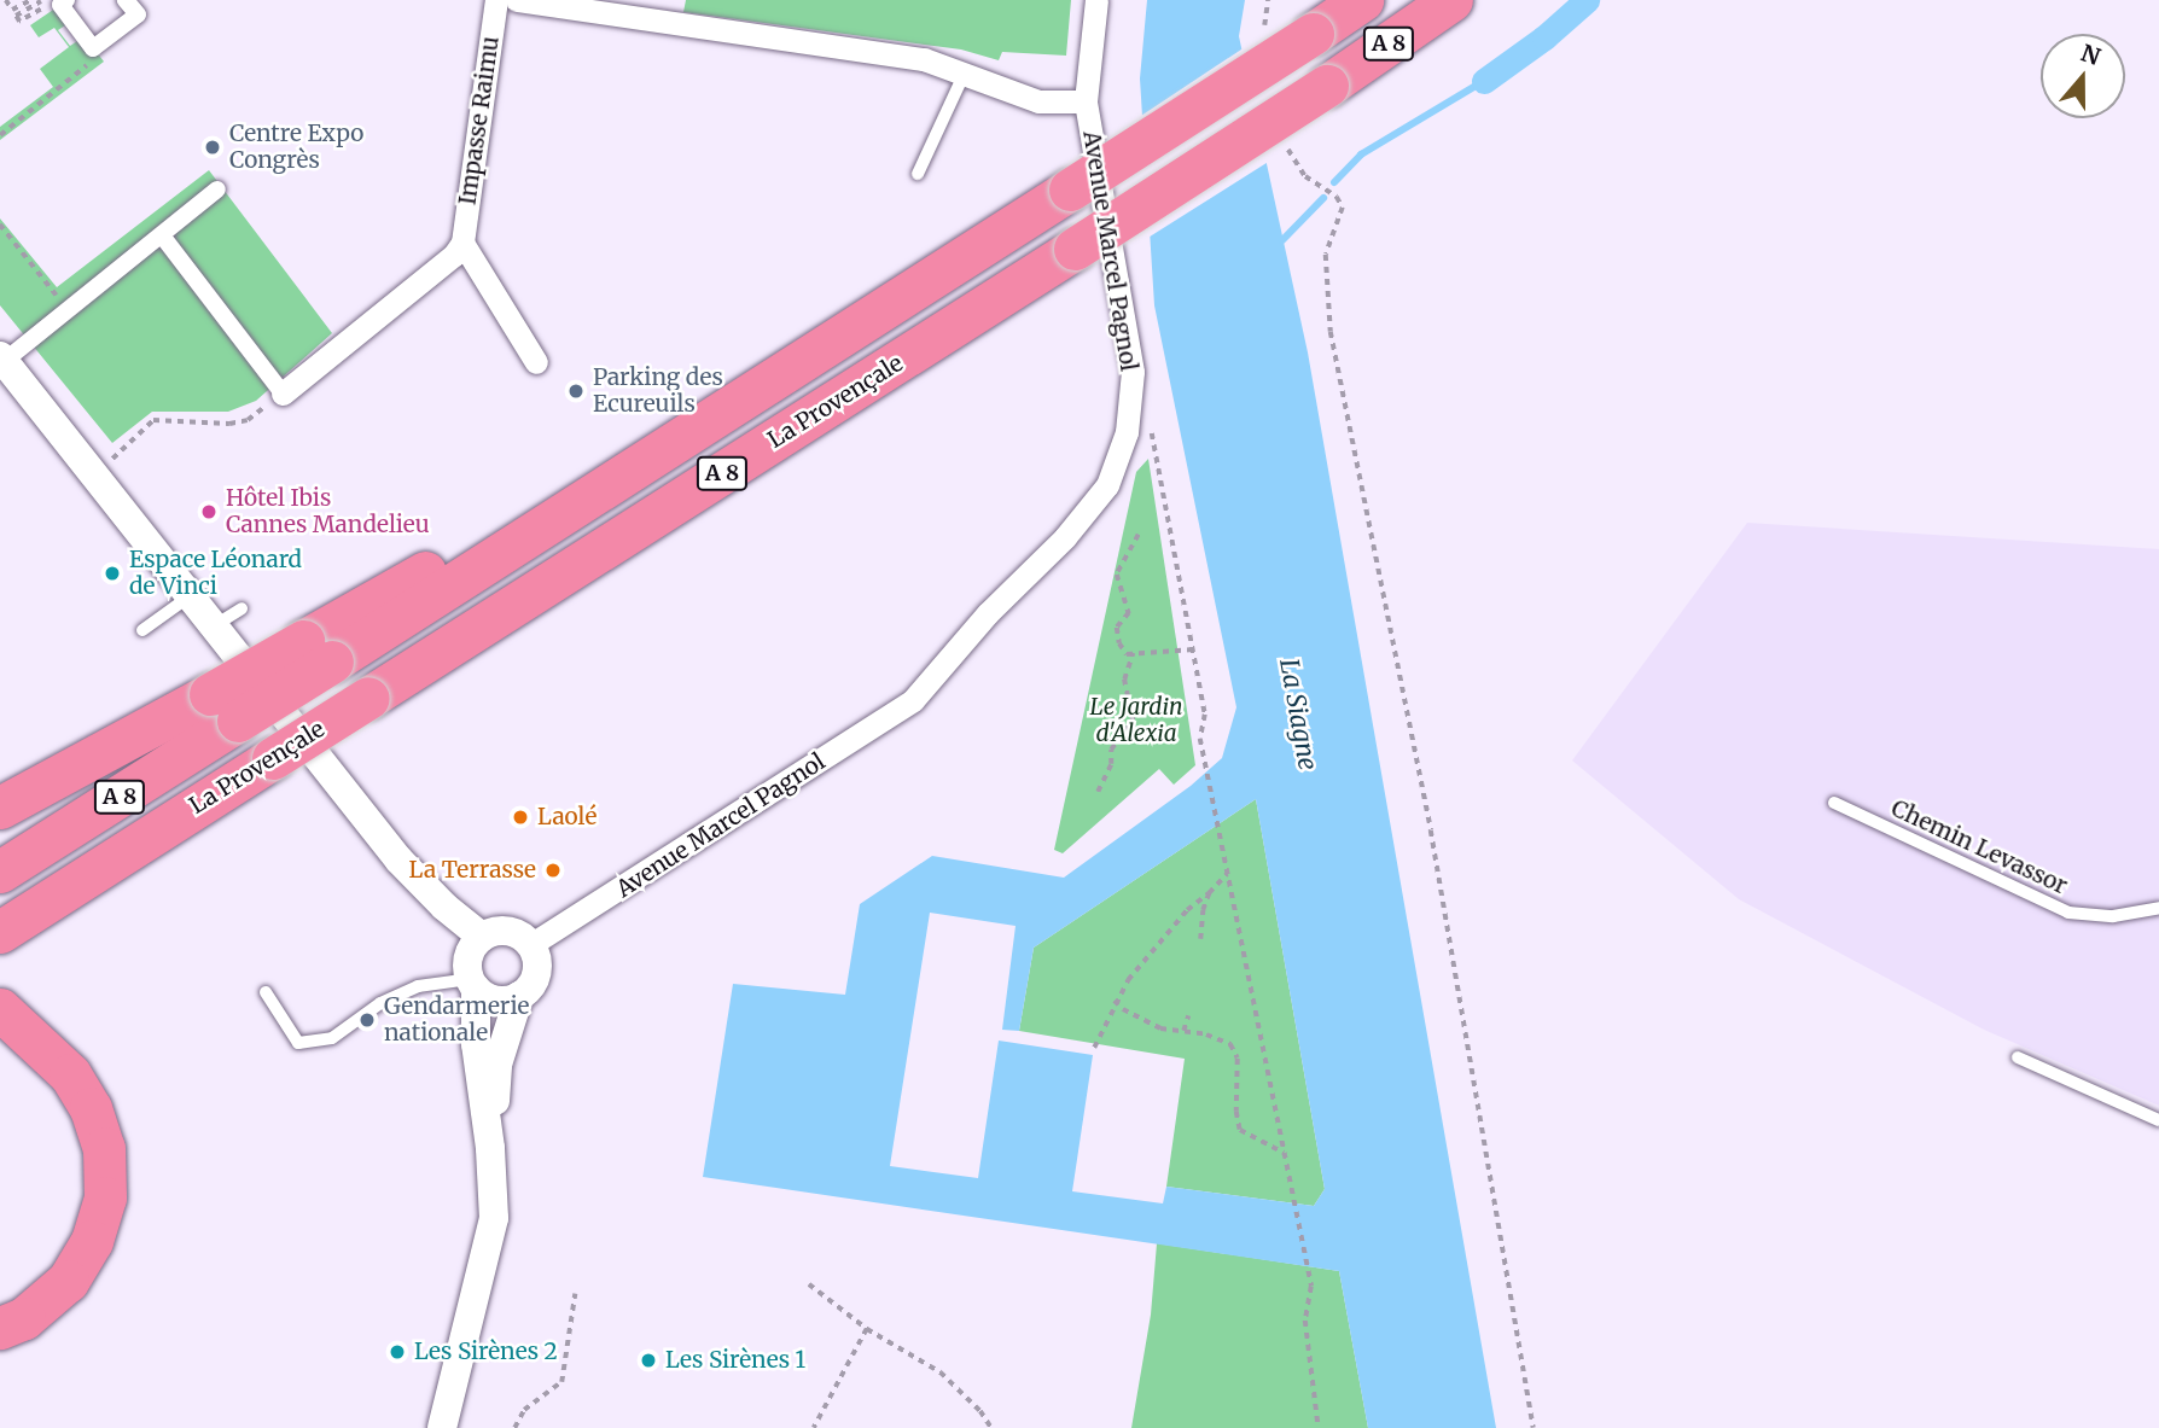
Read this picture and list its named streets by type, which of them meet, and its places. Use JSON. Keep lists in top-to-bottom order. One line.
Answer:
{"streets":{"highway":["A 8","La Provençale"],"street":["Impasse Raimu","Avenue Marcel Pagnol"],"lane":["Chemin Levassor"]},"water":["La Siagne"],"parks":["Le Jardin d'Alexia"],"places":["Centre Expo Congrès","Parking des Ecureuils","Hôtel Ibis Cannes Mandelieu","Espace Léonard de Vinci","Laolé","La Terrasse","Gendarmerie nationale","Les Sirènes 2","Les Sirènes 1"],"north":"top"}
